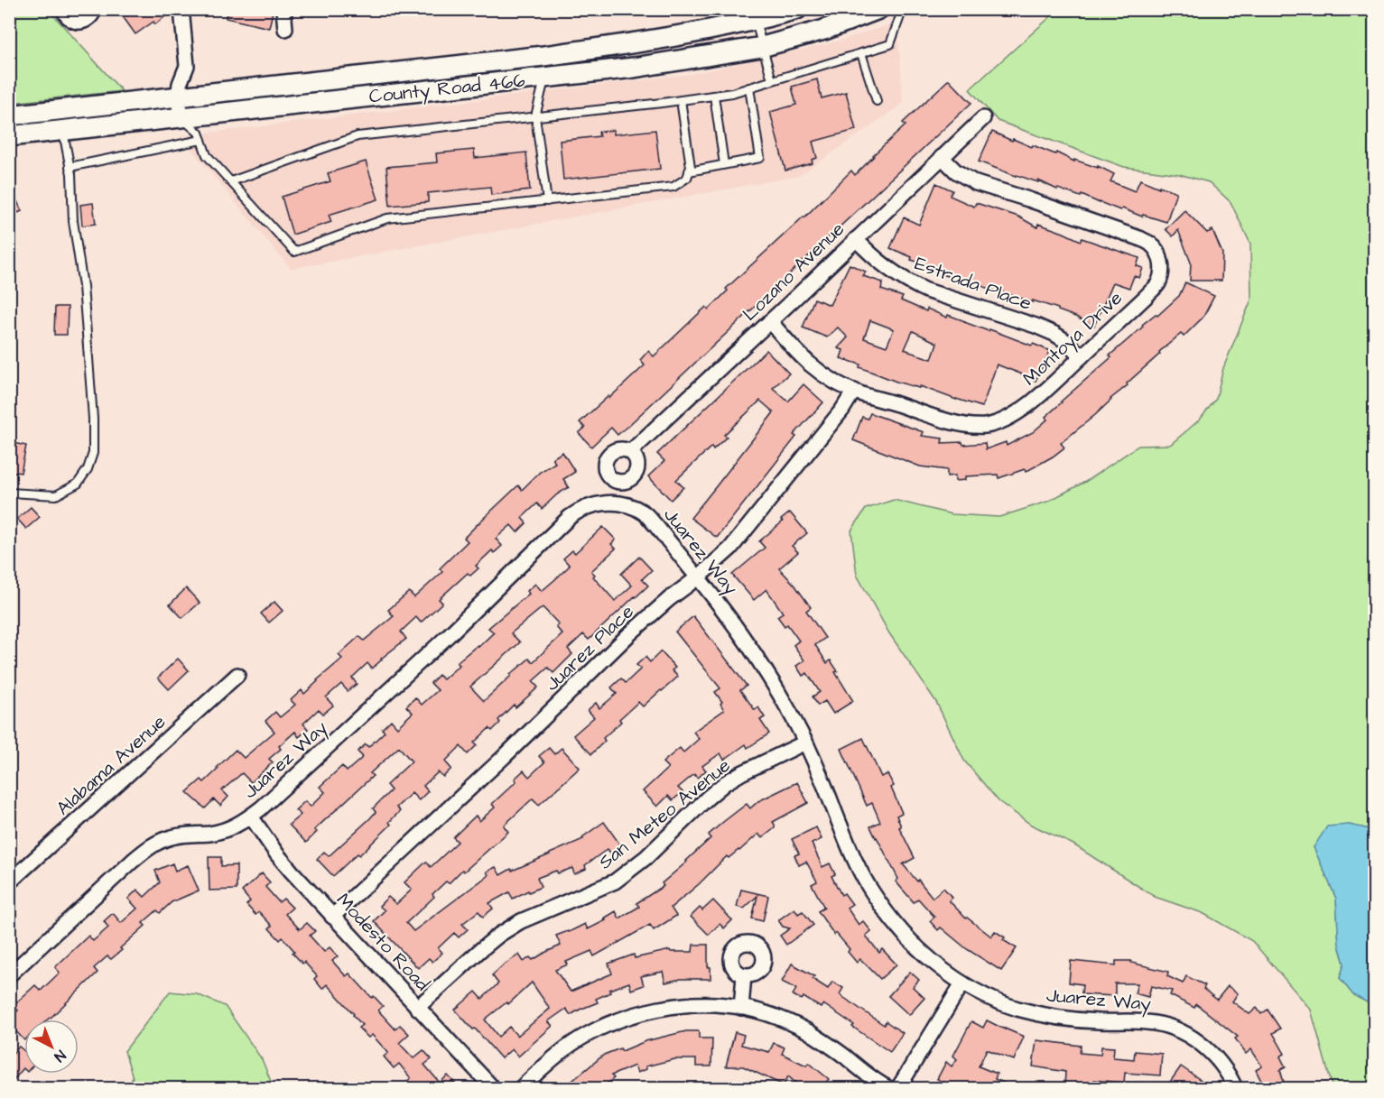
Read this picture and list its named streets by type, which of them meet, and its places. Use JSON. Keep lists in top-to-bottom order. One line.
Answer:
{"streets":{"main road":["County Road 466"],"street":["Lozano Avenue","Estrada Place","Montoya Drive","Juarez Way","Juarez Place","Alabama Avenue","San Meteo Avenue","Modesto Road"]},"crossings":[["Lozano Avenue","Estrada Place"],["Lozano Avenue","Montoya Drive"],["Estrada Place","Montoya Drive"],["Montoya Drive","Juarez Place"],["Juarez Way","Juarez Place"],["Juarez Way","San Meteo Avenue"],["Juarez Way","Modesto Road"],["Juarez Place","Modesto Road"],["San Meteo Avenue","Modesto Road"]],"north":"bottom right"}
